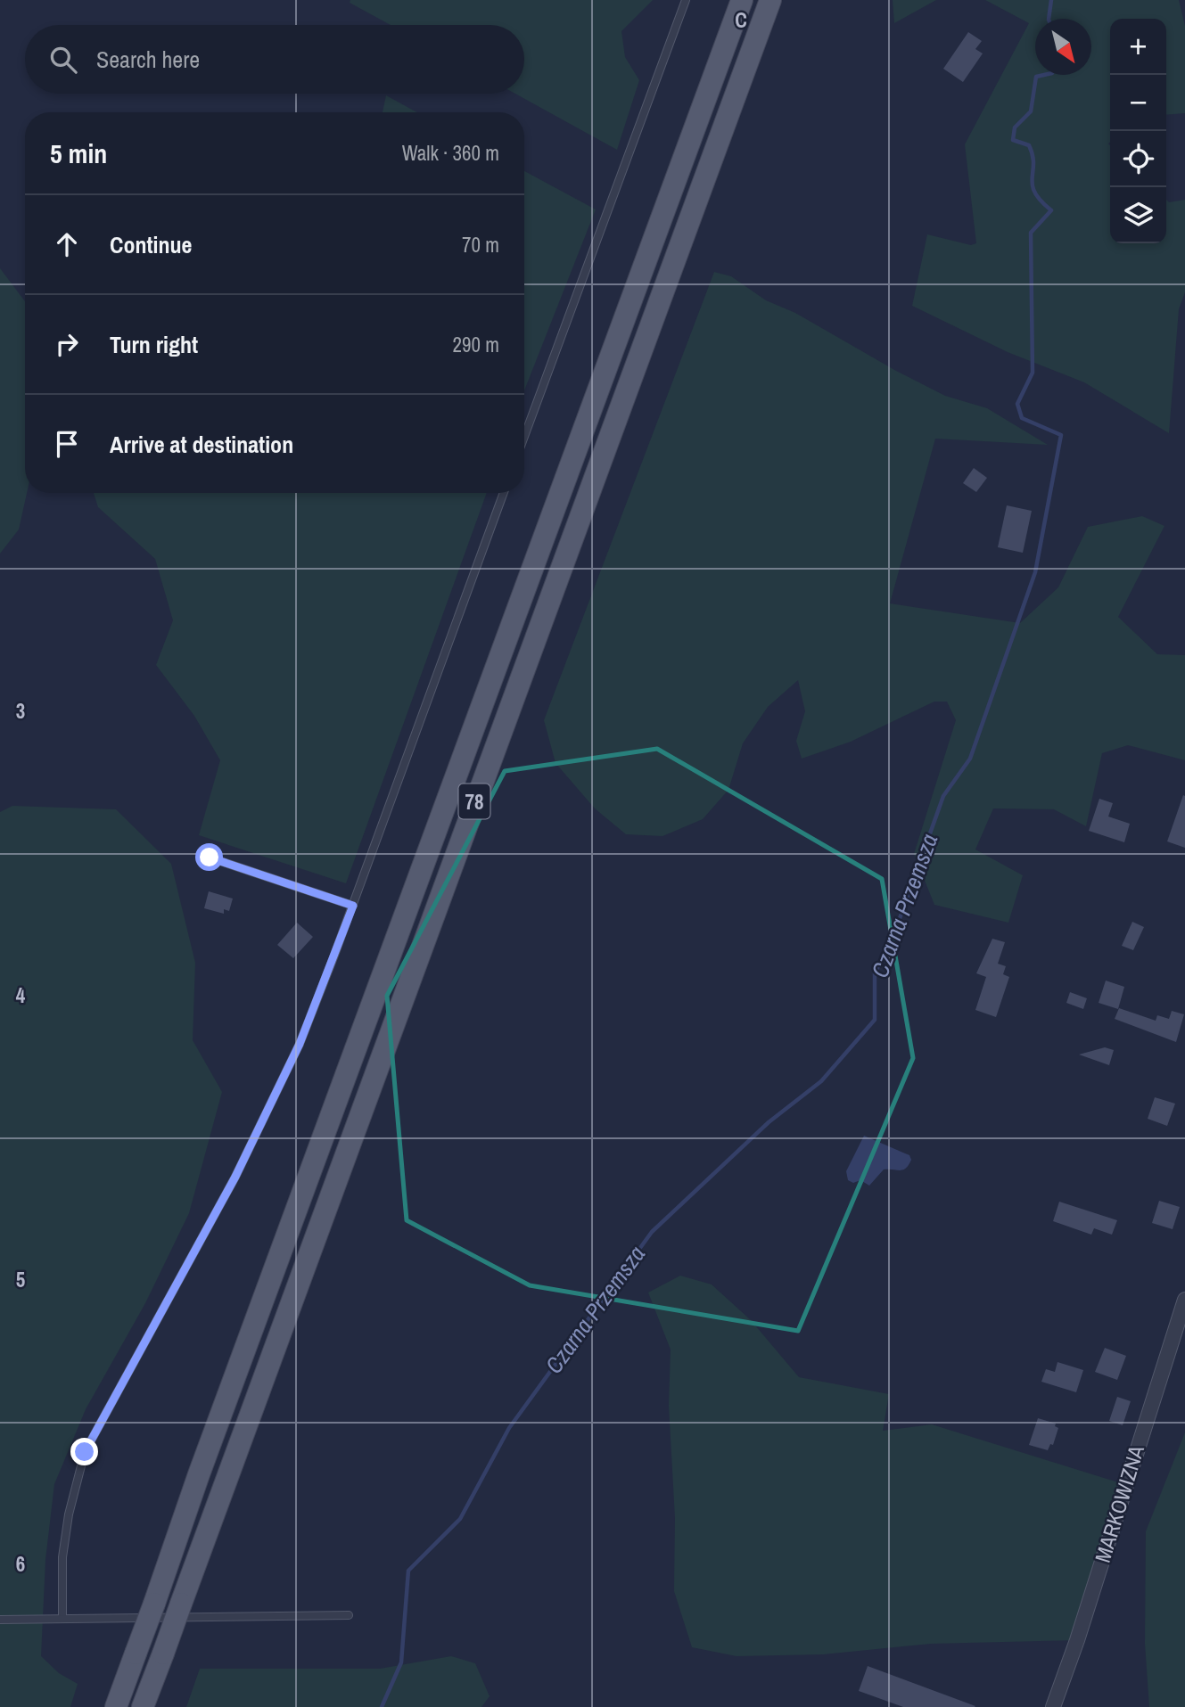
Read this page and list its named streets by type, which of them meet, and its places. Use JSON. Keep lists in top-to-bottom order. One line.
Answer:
{"streets":{"main road":["78"],"street":["MARKOWIZNA"]},"water":["Czarna Przemsza"],"north":"bottom right","page":{"map_buttons":["+","−"],"search":"Search here","heading":["5 min","Walk · 360 m"],"list":[["Continue","70 m"],["Turn right","290 m"],"Arrive at destination"]},"grid":{"columns":["C"],"rows":["3","4","5","6"]}}
